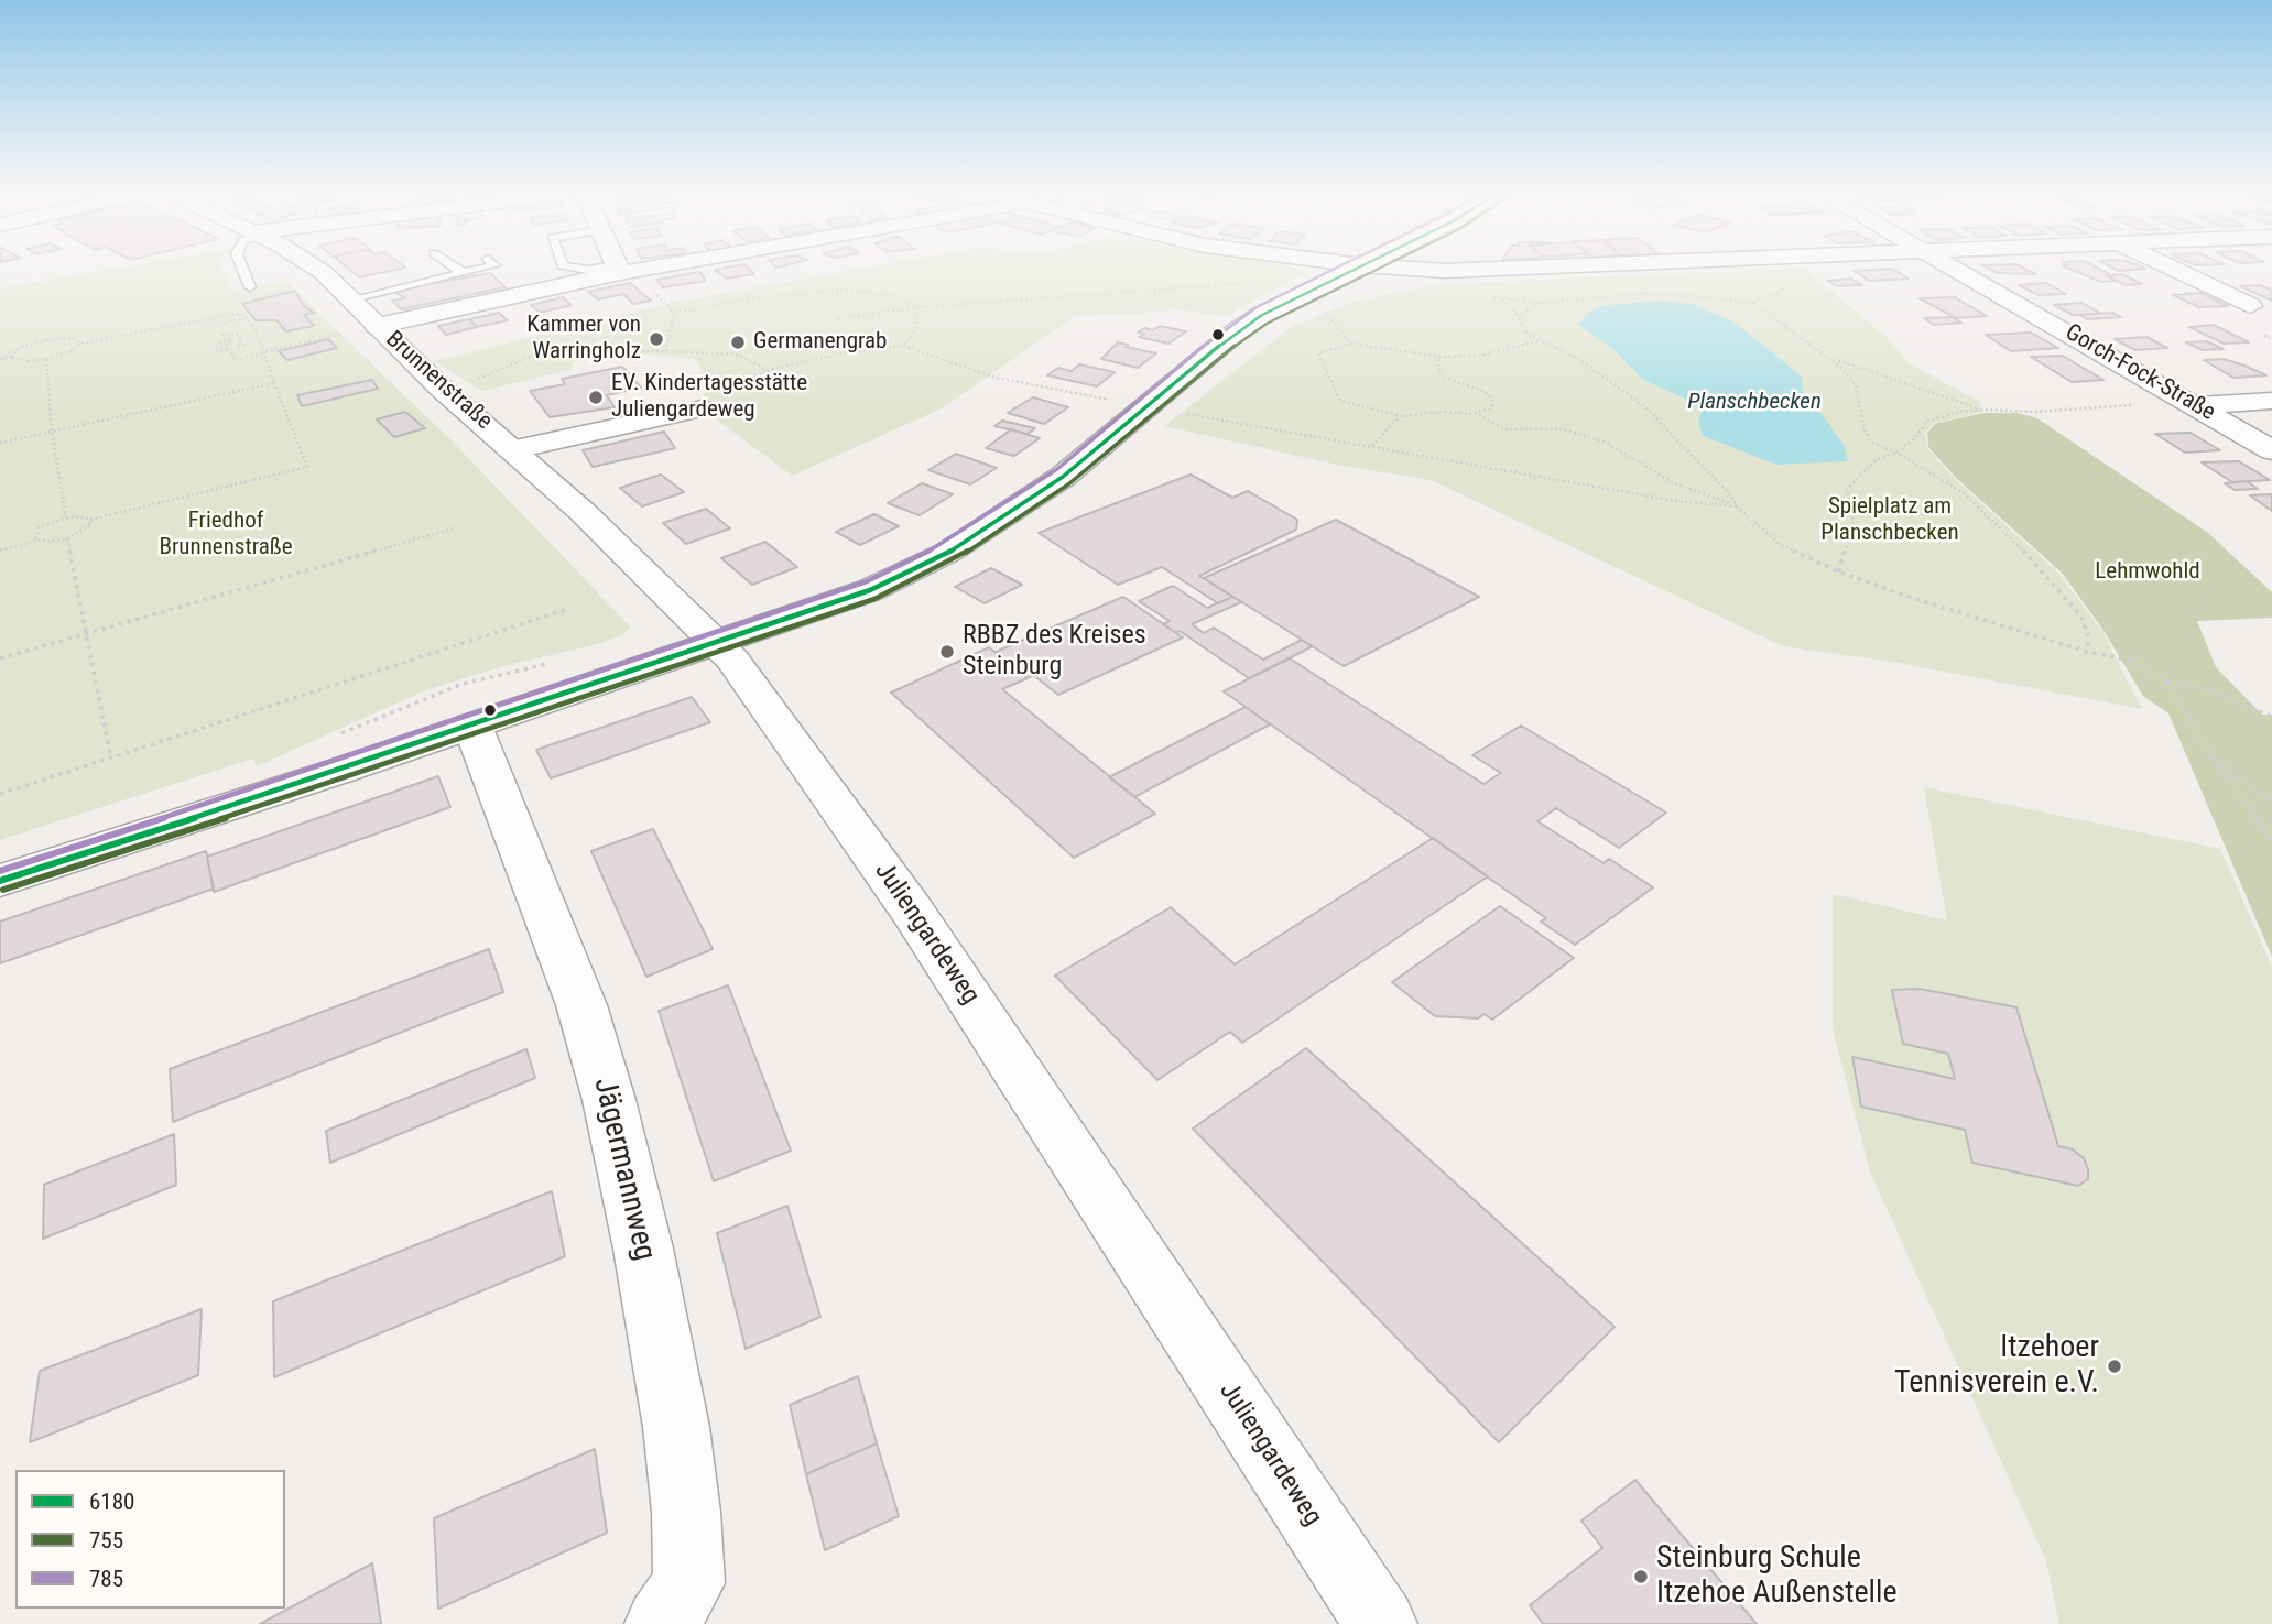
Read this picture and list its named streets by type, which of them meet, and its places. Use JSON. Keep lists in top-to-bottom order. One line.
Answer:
{"streets":{"street":["Gorch-Fock-Straße","Brunnenstraße","Juliengardeweg","Jägermannweg"]},"crossings":[["Brunnenstraße","Juliengardeweg"]],"water":["Planschbecken"],"parks":["Spielplatz am Planschbecken","Friedhof Brunnenstraße","Lehmwohld"],"places":["Kammer von Warringholz","Germanengrab","EV. Kindertagesstätte Juliengardeweg","RBBZ des Kreises Steinburg","Itzehoer Tennisverein e.V.","Steinburg Schule Itzehoe Außenstelle"],"lines":["transit line 6180","transit line 755","transit line 785"],"legend":["6180","755","785"]}
